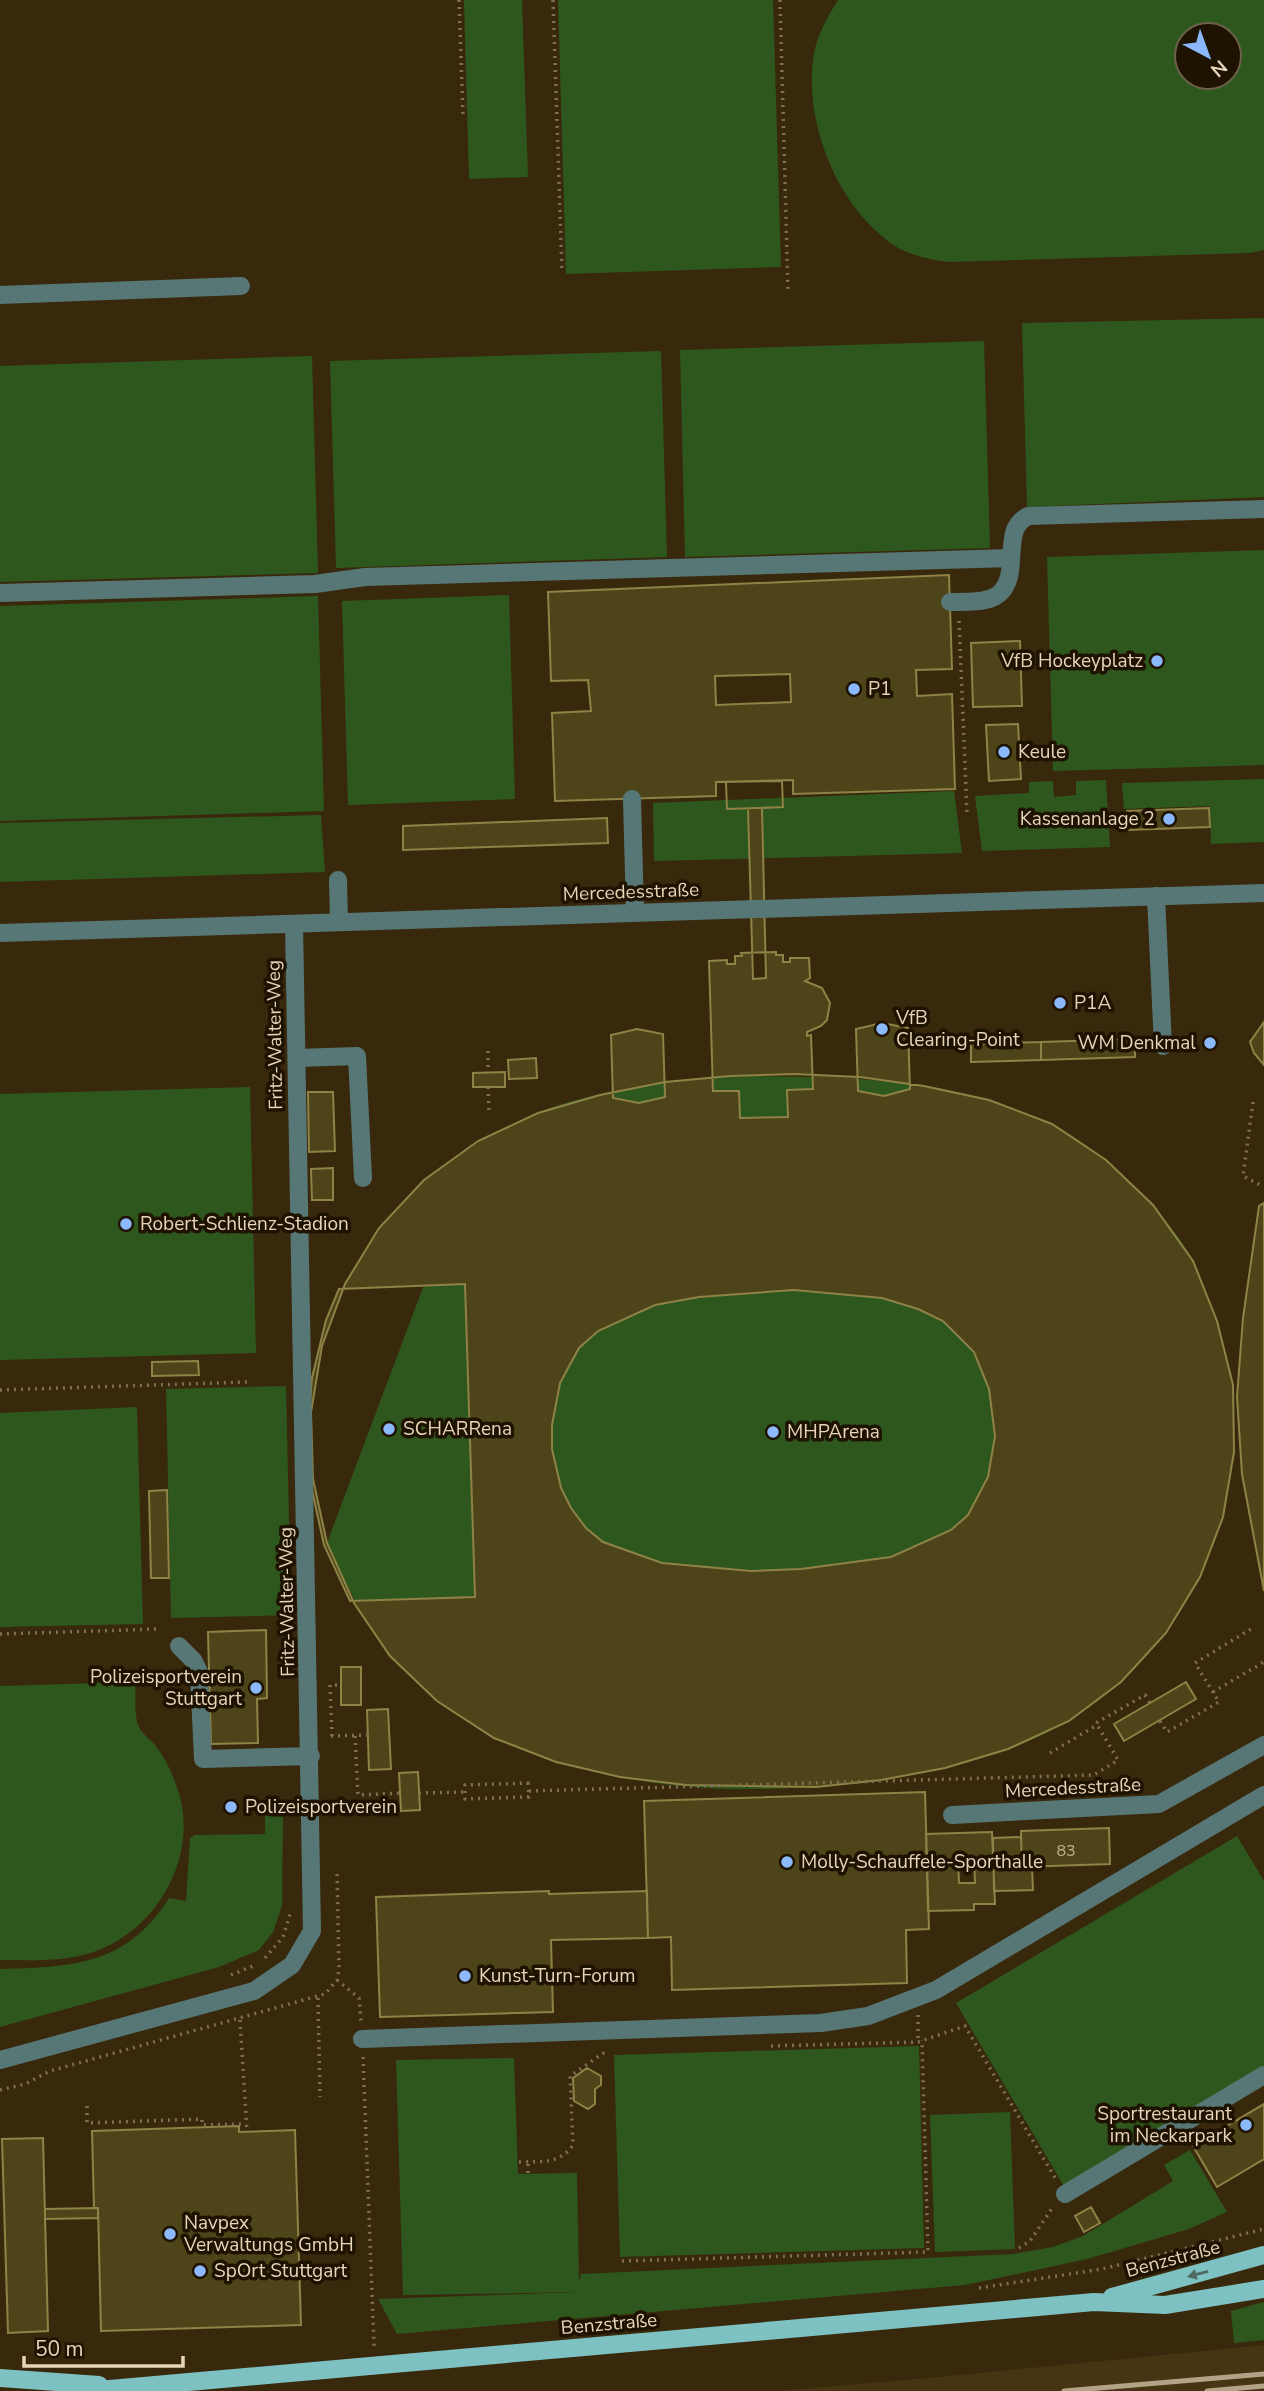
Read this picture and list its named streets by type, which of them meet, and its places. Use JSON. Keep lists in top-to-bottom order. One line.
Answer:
{"streets":{"main road":["Benzstraße"],"street":["Mercedesstraße","Fritz-Walter-Weg"]},"crossings":[["Mercedesstraße","Fritz-Walter-Weg"]],"places":["VfB Hockeyplatz","P1","Keule","Kassenanlage 2","P1A","VfB Clearing-Point","WM Denkmal","Robert-Schlienz-Stadion","SCHARRena","MHPArena","Polizeisportverein Stuttgart","Polizeisportverein","Molly-Schauffele-Sporthalle","Kunst-Turn-Forum","Sportrestaurant im Neckarpark","Navpex Verwaltungs GmbH","SpOrt Stuttgart"],"house_numbers":["83"],"scale_bar":"50 m","north":"bottom right"}
